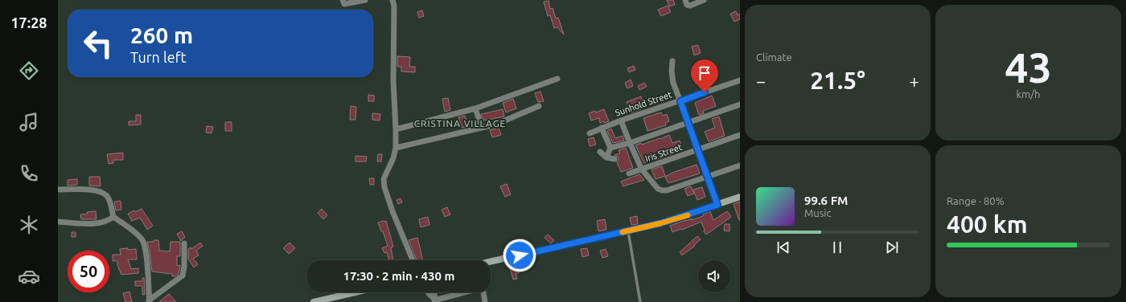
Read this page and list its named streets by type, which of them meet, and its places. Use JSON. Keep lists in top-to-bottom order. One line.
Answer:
{"streets":{"street":["Sunhold Street","Iris Street"]},"districts":["CRISTINA VILLAGE"],"page":{"tabs":"17:28","tile":["Climate",["43","km/h"],["Range · 80%","400 km"]],"turn":["260 m","Turn left"],"heat":["−","21.5°","+"],"song":["99.6 FM","Music"],"limit":"50","trip":"17:30 · 2 min · 430 m"}}
